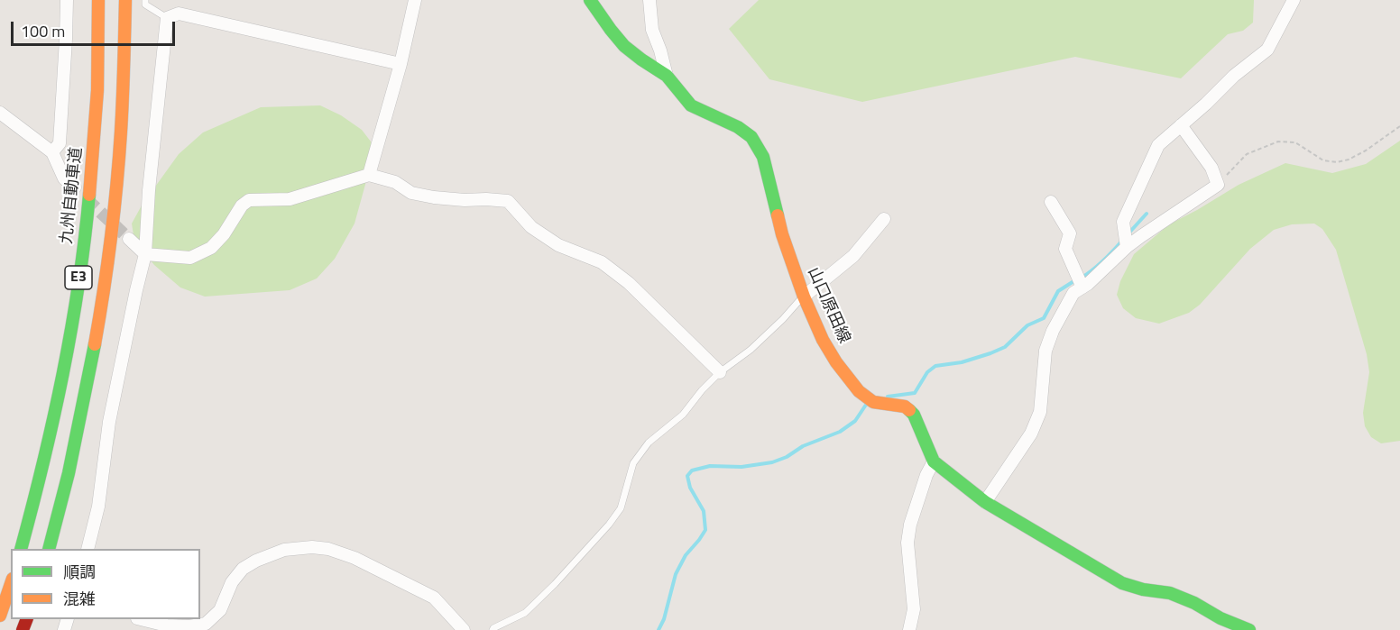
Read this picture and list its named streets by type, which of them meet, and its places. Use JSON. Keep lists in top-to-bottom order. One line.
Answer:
{"streets":{"main road":["九州自動車道","E3","山口原田線"]},"legend":["順調","混雑"],"scale_bar":"100 m"}
